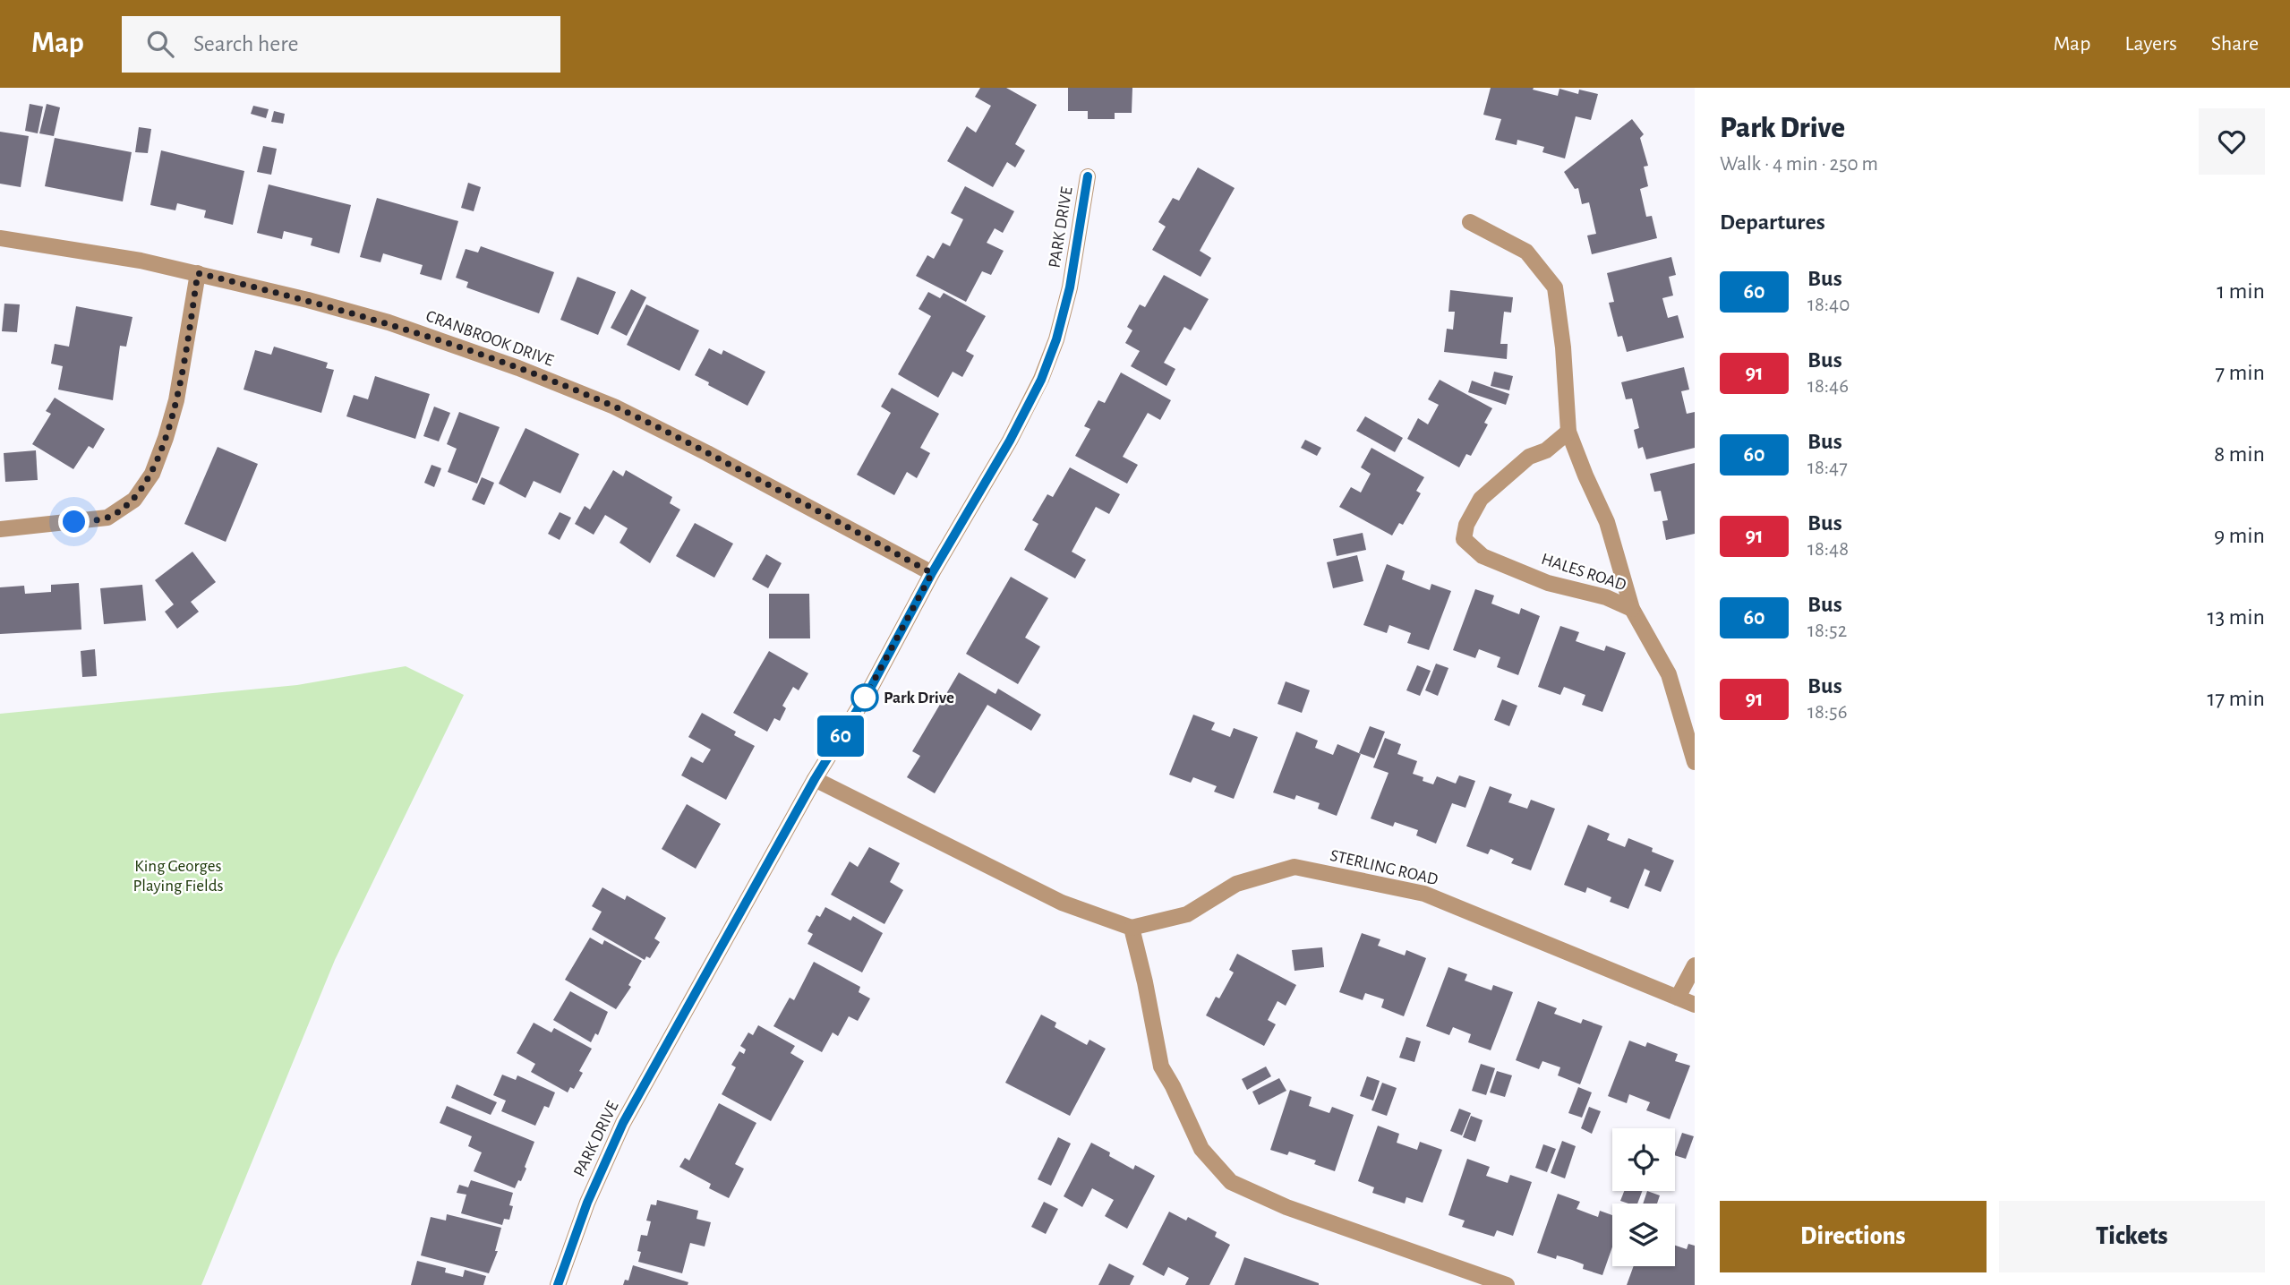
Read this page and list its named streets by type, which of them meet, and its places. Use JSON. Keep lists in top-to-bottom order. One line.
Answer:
{"streets":{"street":["PARK DRIVE","CRANBROOK DRIVE","HALES ROAD","STERLING ROAD"]},"crossings":[["PARK DRIVE","CRANBROOK DRIVE"]],"parks":["King Georges Playing Fields"],"places":["Park Drive"],"lines":["bus line 60"],"page":{"header":"Map","search":"Search here","nav":["Map","Layers","Share"],"on_map":"60","heading":[["Park Drive","Walk · 4 min · 250 m"],"Departures"],"list":[{"mark":"60","name":"Bus","note":"18:40","value":"1 min"},{"mark":"91","name":"Bus","note":"18:46","value":"7 min"},{"mark":"60","name":"Bus","note":"18:47","value":"8 min"},{"mark":"91","name":"Bus","note":"18:48","value":"9 min"},{"mark":"60","name":"Bus","note":"18:52","value":"13 min"},{"mark":"91","name":"Bus","note":"18:56","value":"17 min"}],"buttons":["Directions","Tickets"]}}
